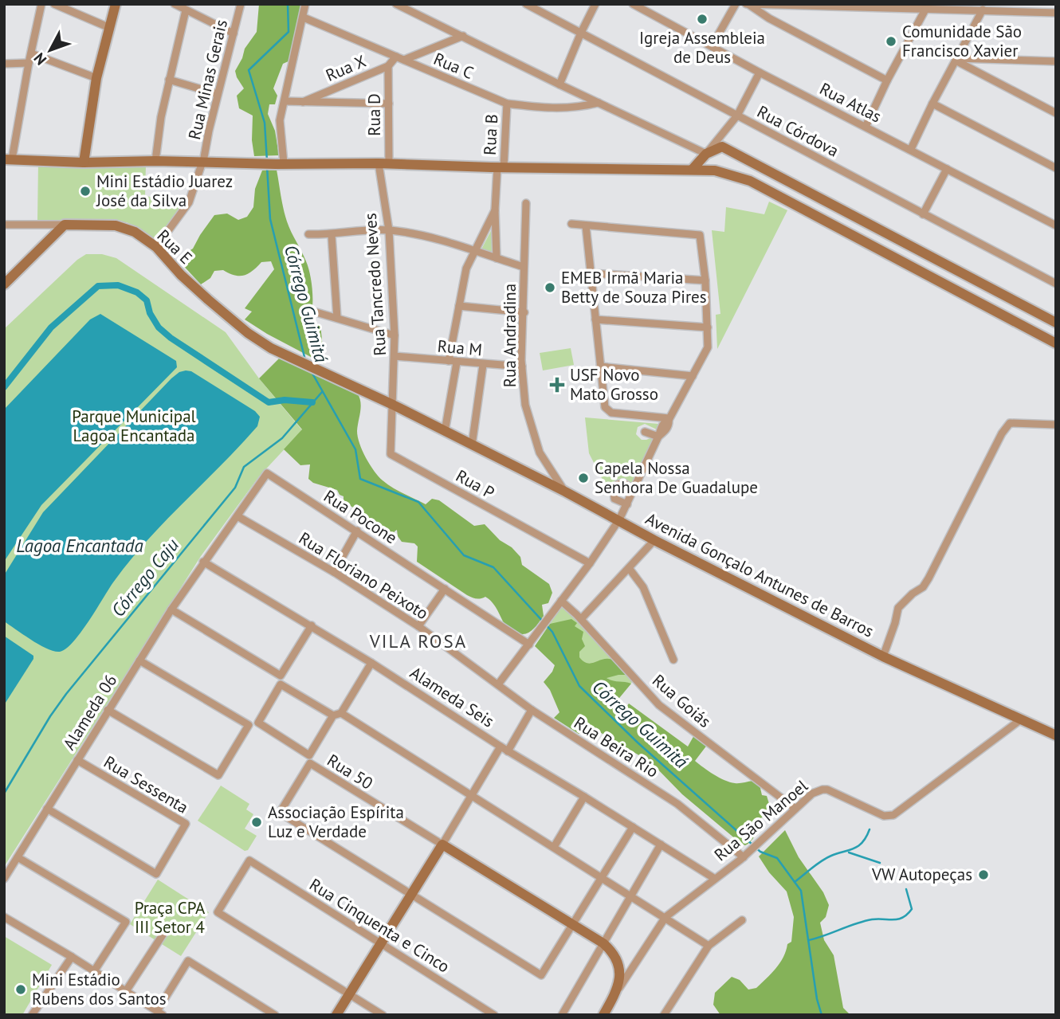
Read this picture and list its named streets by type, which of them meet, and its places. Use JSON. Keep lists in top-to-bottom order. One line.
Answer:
{"streets":{"street":["Rua C","Rua X","Rua Minas Gerais","Rua Atlas","Rua D","Rua Córdova","Rua B","Rua E","Rua Tancredo Neves","Rua Andradina","Rua M","Rua P","Rua Pocone","Avenida Gonçalo Antunes de Barros","Rua Floriano Peixoto","Alameda Seis","Rua Goiás","Alameda 06","Rua Beira Rio","Rua 50","Rua Sessenta","Rua São Manoel","Rua Cinquenta e Cinco"]},"crossings":[["Rua C","Rua X"],["Rua C","Rua B"],["Rua X","Rua D"],["Rua Minas Gerais","Rua E"],["Rua E","Avenida Gonçalo Antunes de Barros"],["Rua Tancredo Neves","Rua M"],["Rua Tancredo Neves","Rua P"],["Rua Tancredo Neves","Avenida Gonçalo Antunes de Barros"],["Rua Andradina","Rua M"],["Rua Andradina","Avenida Gonçalo Antunes de Barros"],["Rua P","Avenida Gonçalo Antunes de Barros"],["Rua Pocone","Rua Floriano Peixoto"],["Rua Pocone","Alameda Seis"],["Rua Pocone","Alameda 06"],["Avenida Gonçalo Antunes de Barros","Rua São Manoel"],["Rua Floriano Peixoto","Rua Beira Rio"],["Alameda Seis","Alameda 06"],["Alameda Seis","Rua 50"],["Alameda Seis","Rua São Manoel"],["Alameda Seis","Rua Cinquenta e Cinco"],["Rua Goiás","Rua São Manoel"],["Alameda 06","Rua Sessenta"],["Rua Beira Rio","Rua São Manoel"]],"districts":["VILA ROSA"],"water":["Córrego Guimitá","Lagoa Encantada","Córrego Caju"],"parks":["Parque Municipal Lagoa Encantada","Praça CPA III Setor 4"],"places":{"other":["Igreja Assembleia de Deus","Comunidade São Francisco Xavier","Mini Estádio Juarez José da Silva","EMEB Irmã Maria Betty de Souza Pires","Capela Nossa Senhora De Guadalupe","Associação Espírita Luz e Verdade","VW Autopeças","Mini Estádio Rubens dos Santos"],"health":["USF Novo Mato Grosso"]},"north":"bottom left"}
